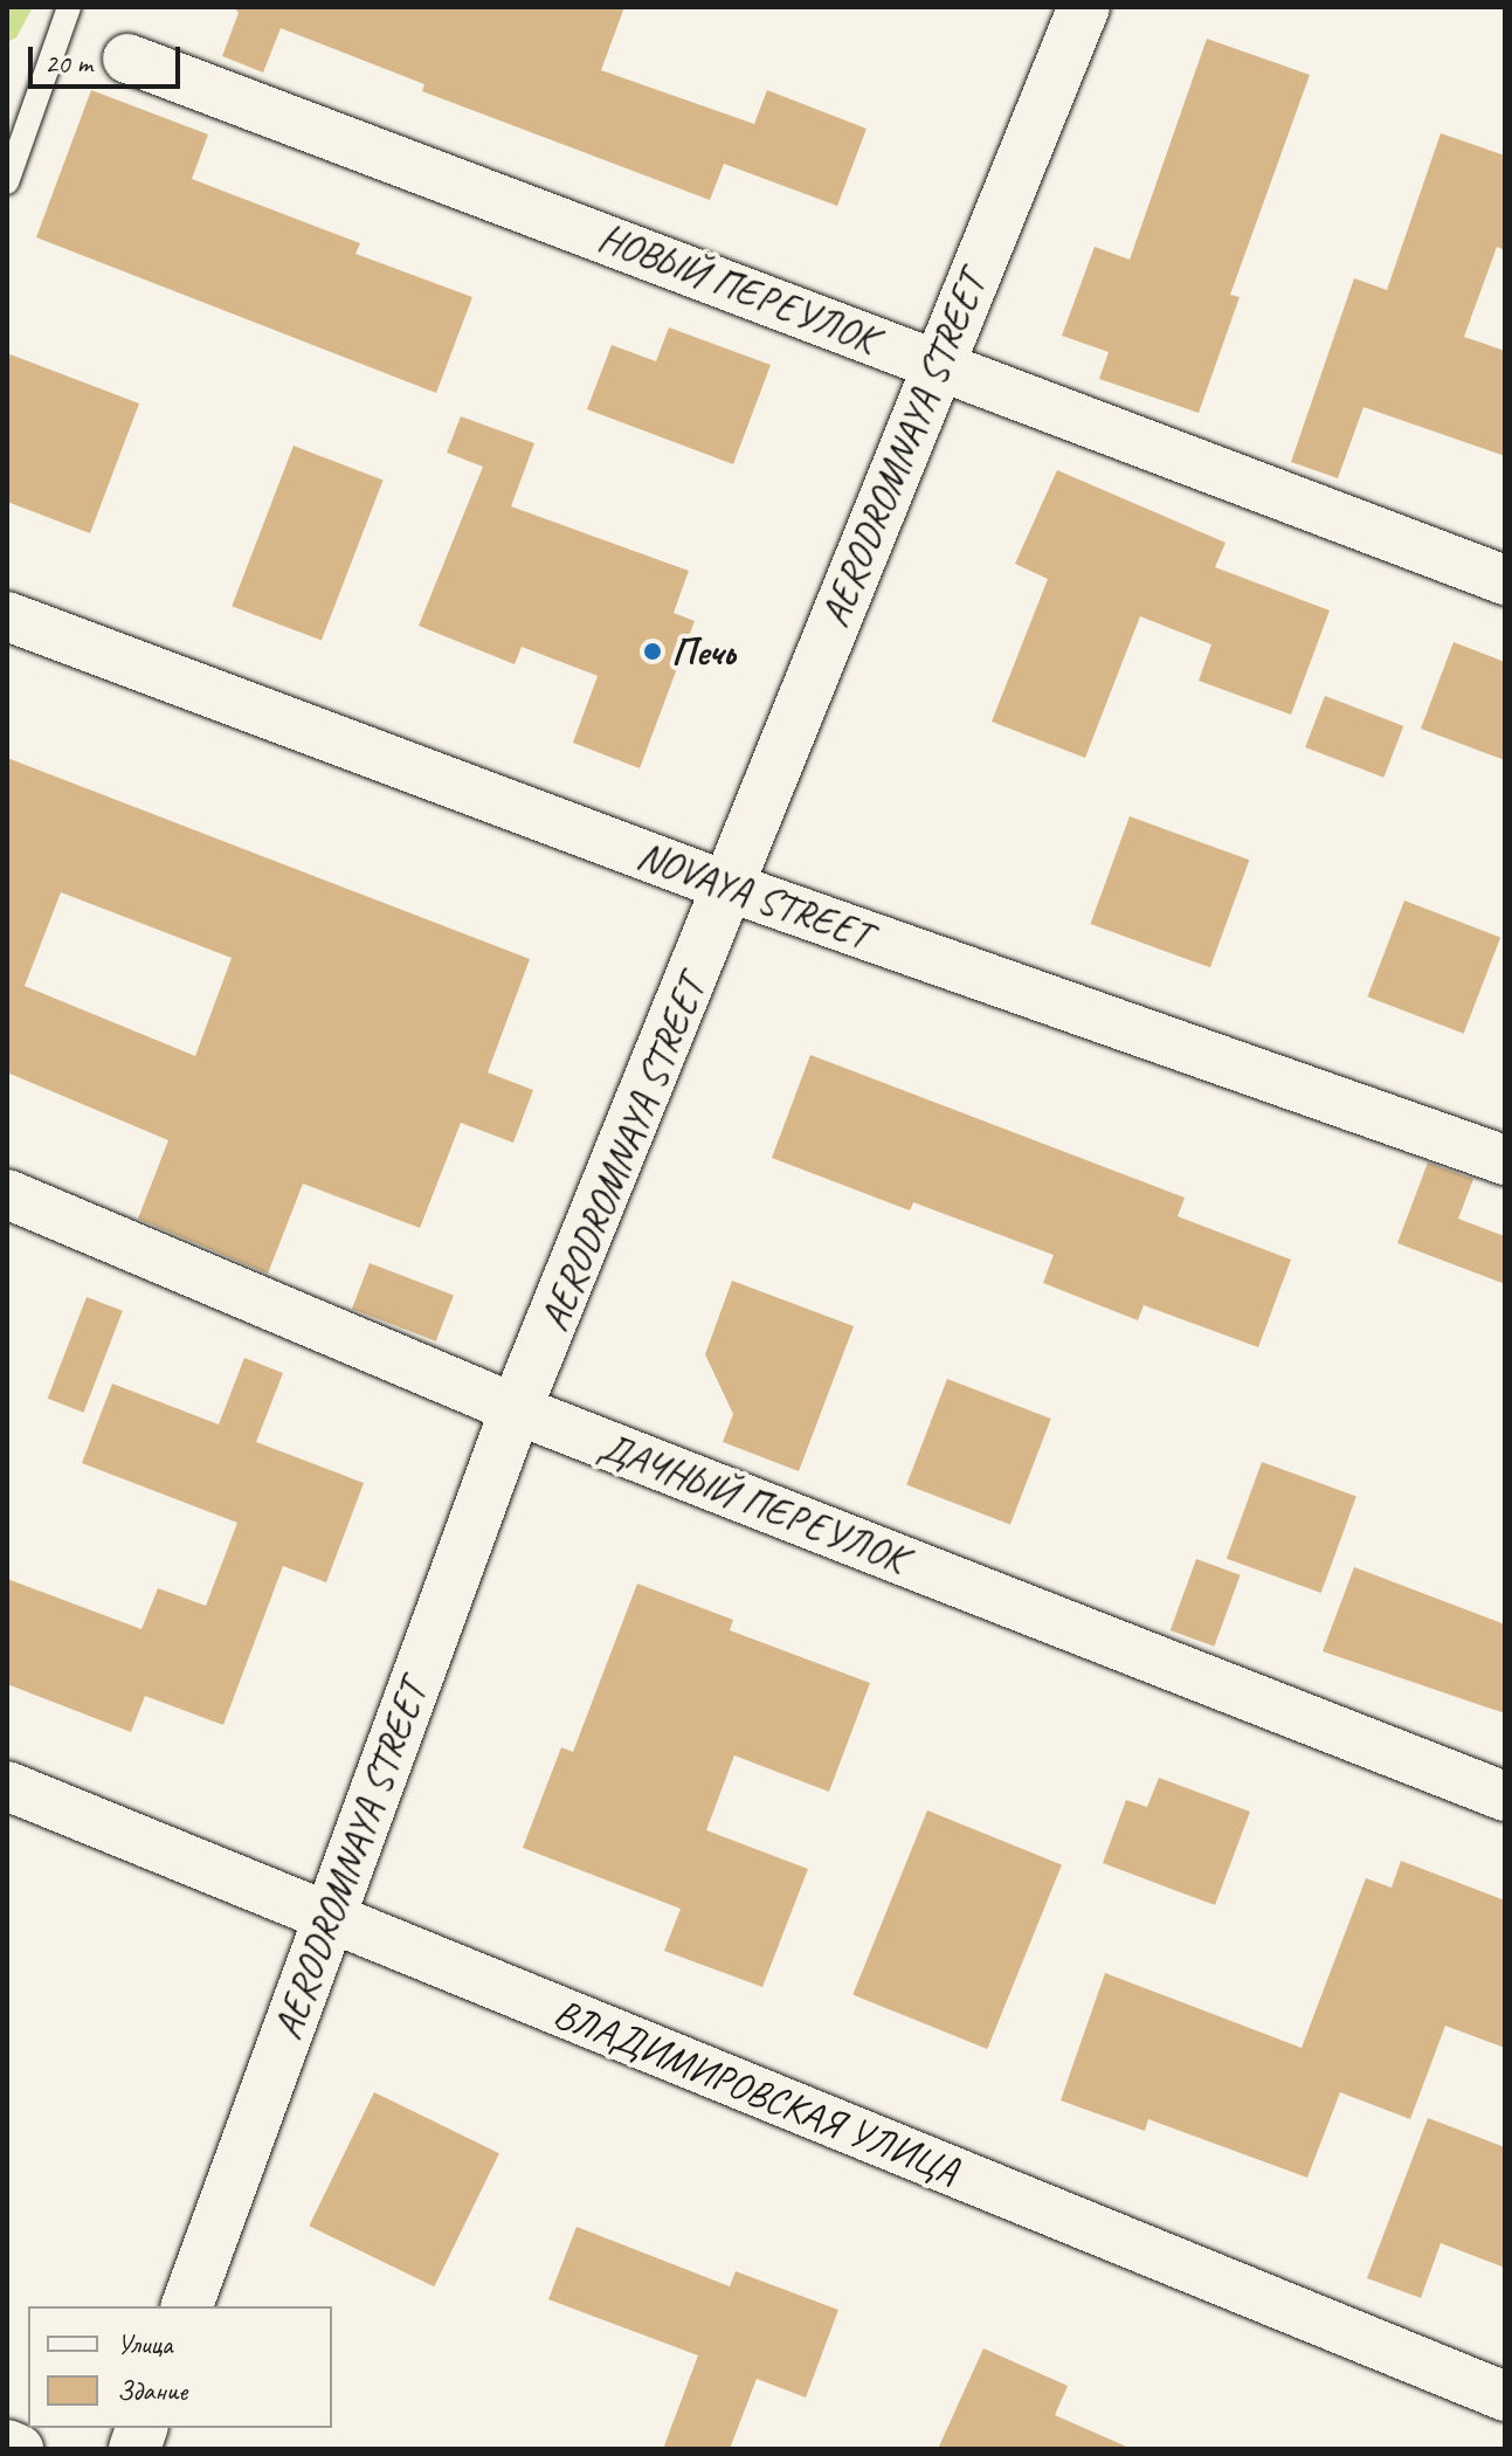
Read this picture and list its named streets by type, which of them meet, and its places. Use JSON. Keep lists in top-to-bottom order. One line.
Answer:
{"streets":{"street":["НОВЫЙ ПЕРЕУЛОК","AERODROMNAYA STREET","NOVAYA STREET","ДАЧНЫЙ ПЕРЕУЛОК","ВЛАДИМИРОВСКАЯ УЛИЦА"]},"crossings":[["НОВЫЙ ПЕРЕУЛОК","AERODROMNAYA STREET"],["AERODROMNAYA STREET","NOVAYA STREET"],["AERODROMNAYA STREET","ДАЧНЫЙ ПЕРЕУЛОК"],["AERODROMNAYA STREET","ВЛАДИМИРОВСКАЯ УЛИЦА"]],"places":["Печь"],"legend":["Улица","Здание"],"scale_bar":"20 m"}
